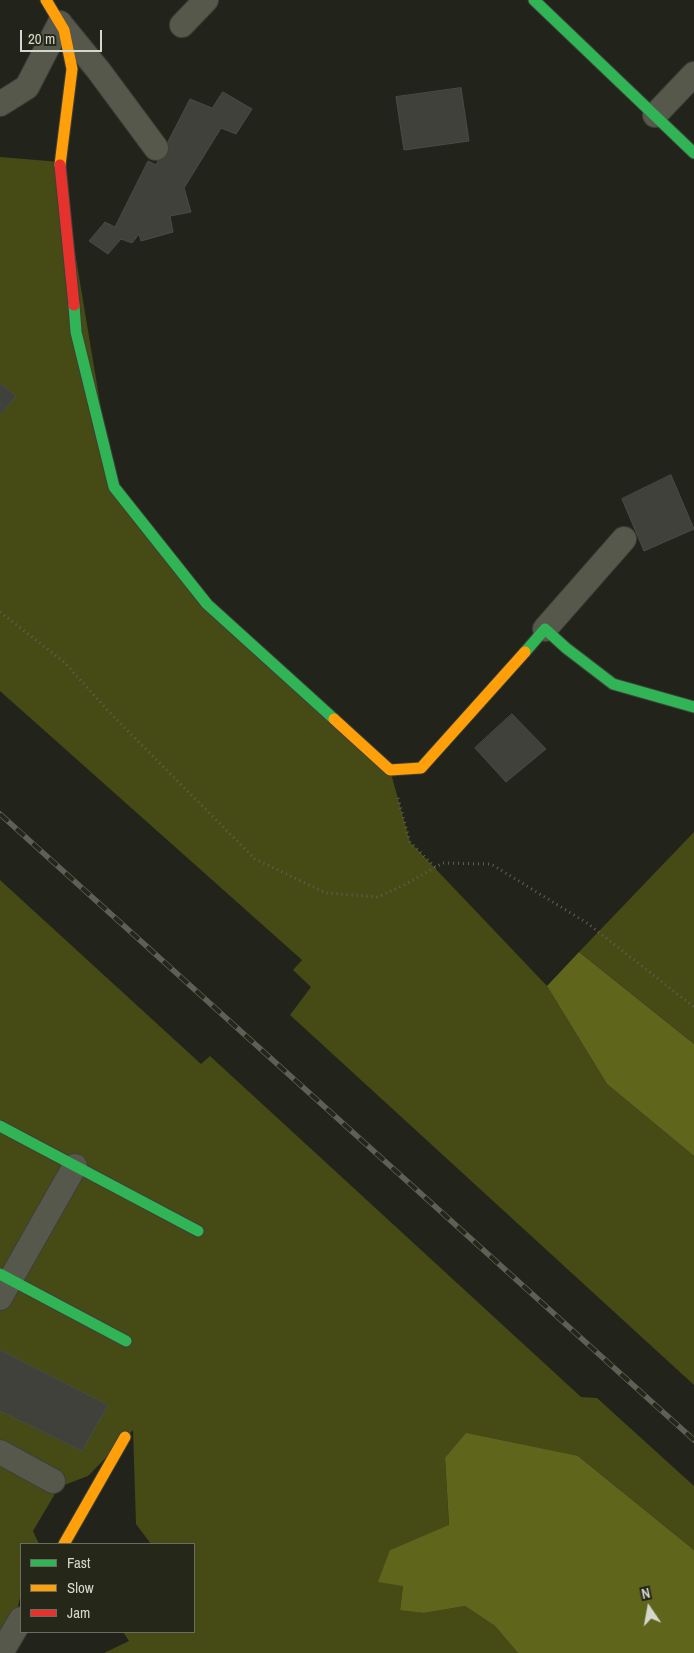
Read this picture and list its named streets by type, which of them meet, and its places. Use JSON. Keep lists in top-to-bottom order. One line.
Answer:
{"legend":["Fast","Slow","Jam"],"scale_bar":"20 m","north":"top"}
